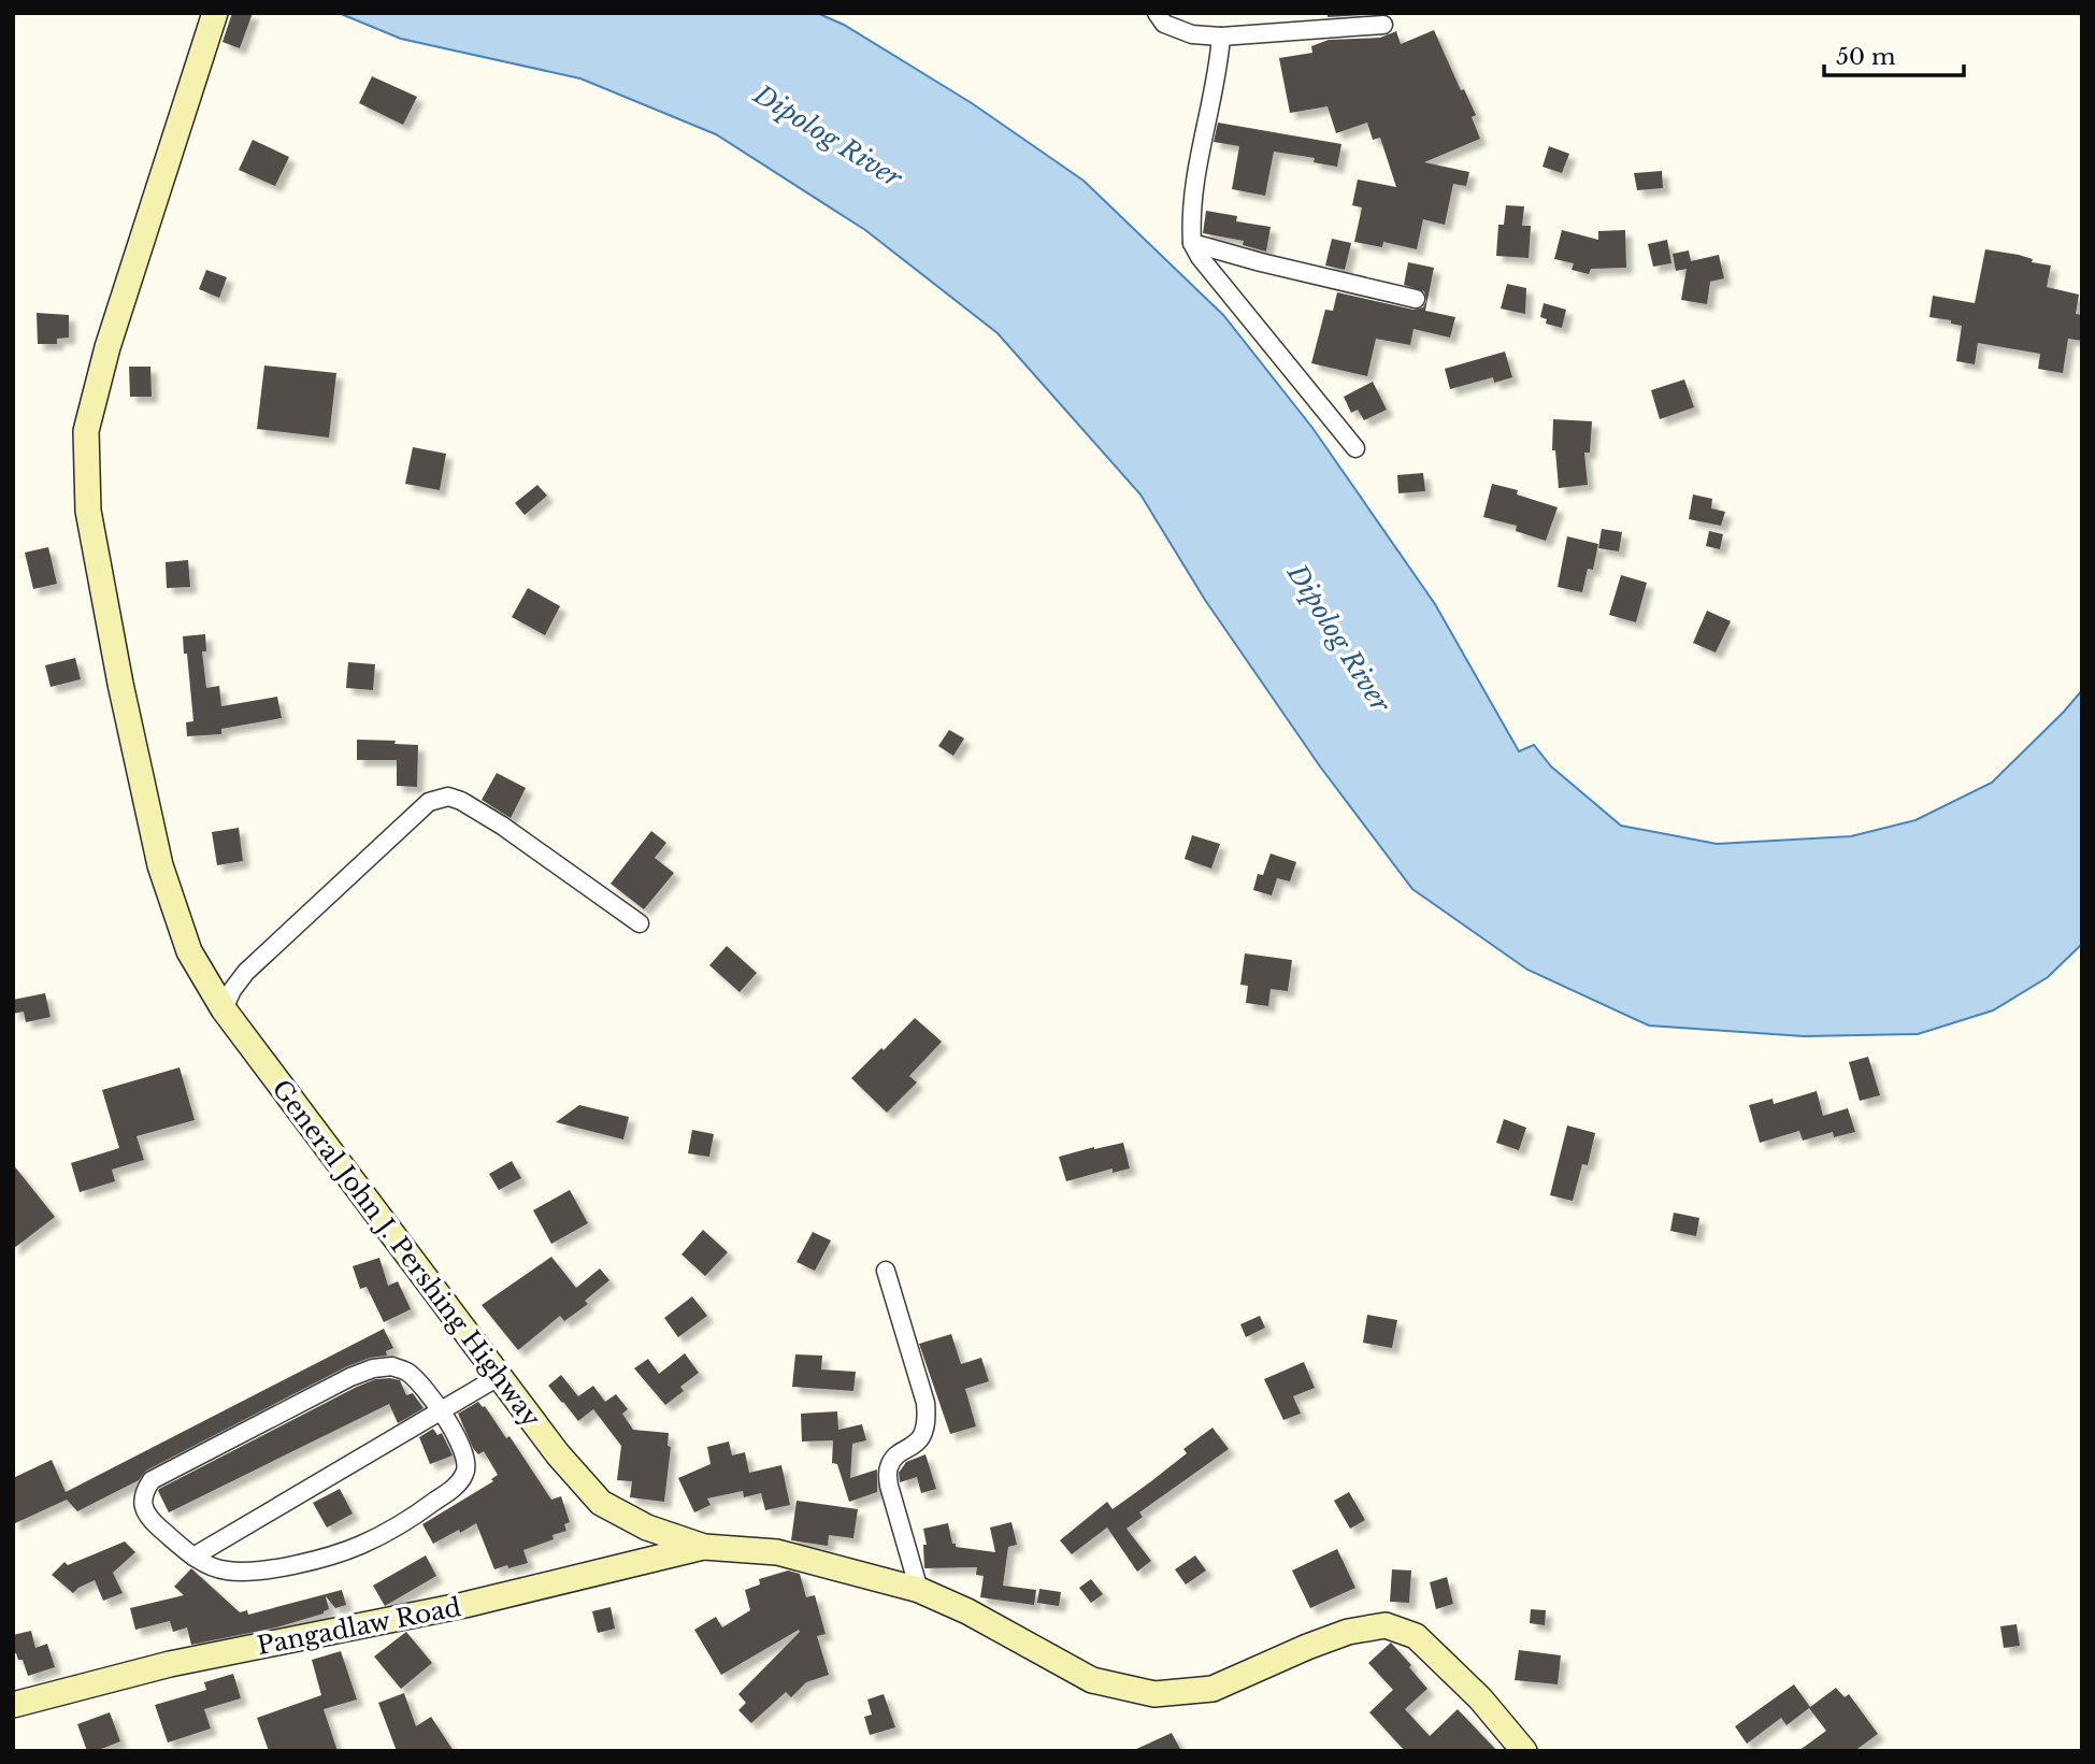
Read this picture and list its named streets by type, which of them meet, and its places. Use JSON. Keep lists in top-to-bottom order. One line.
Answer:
{"streets":{"main road":["General John J. Pershing Highway","Pangadlaw Road"]},"crossings":[["General John J. Pershing Highway","Pangadlaw Road"]],"water":["Dipolog River"],"scale_bar":"50 m"}
